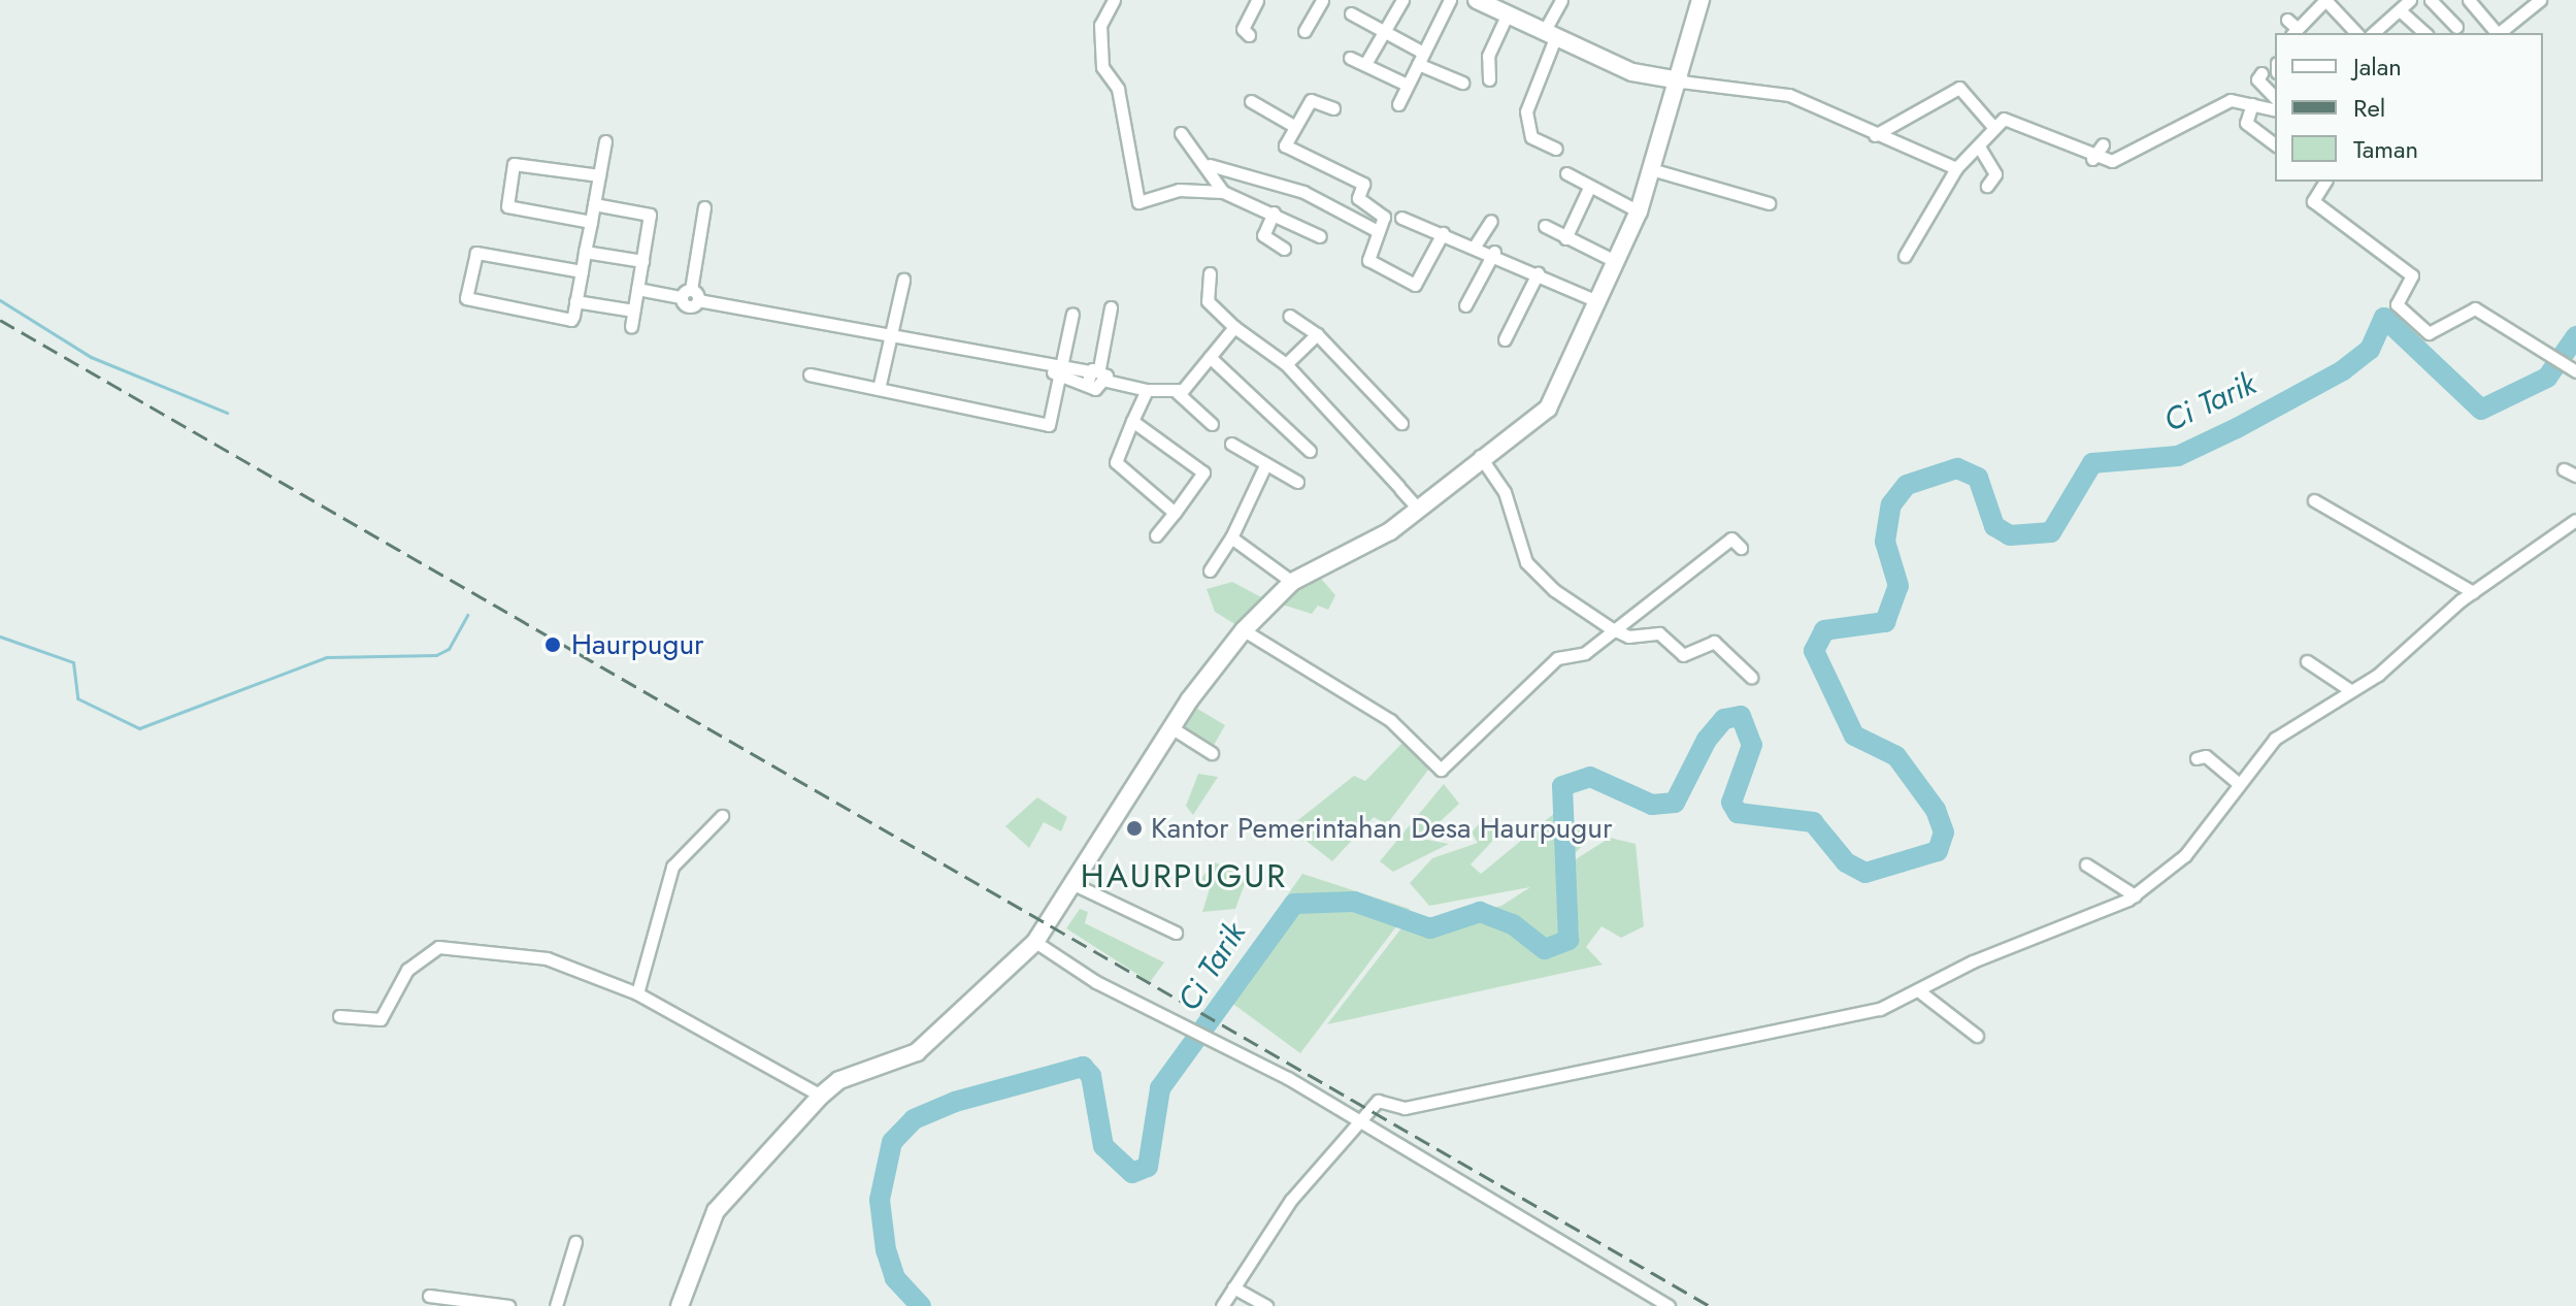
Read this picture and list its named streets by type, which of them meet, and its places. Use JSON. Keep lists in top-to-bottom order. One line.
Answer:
{"districts":["HAURPUGUR"],"water":["Ci Tarik"],"places":["Haurpugur","Kantor Pemerintahan Desa Haurpugur"],"legend":["Jalan","Rel","Taman"]}
